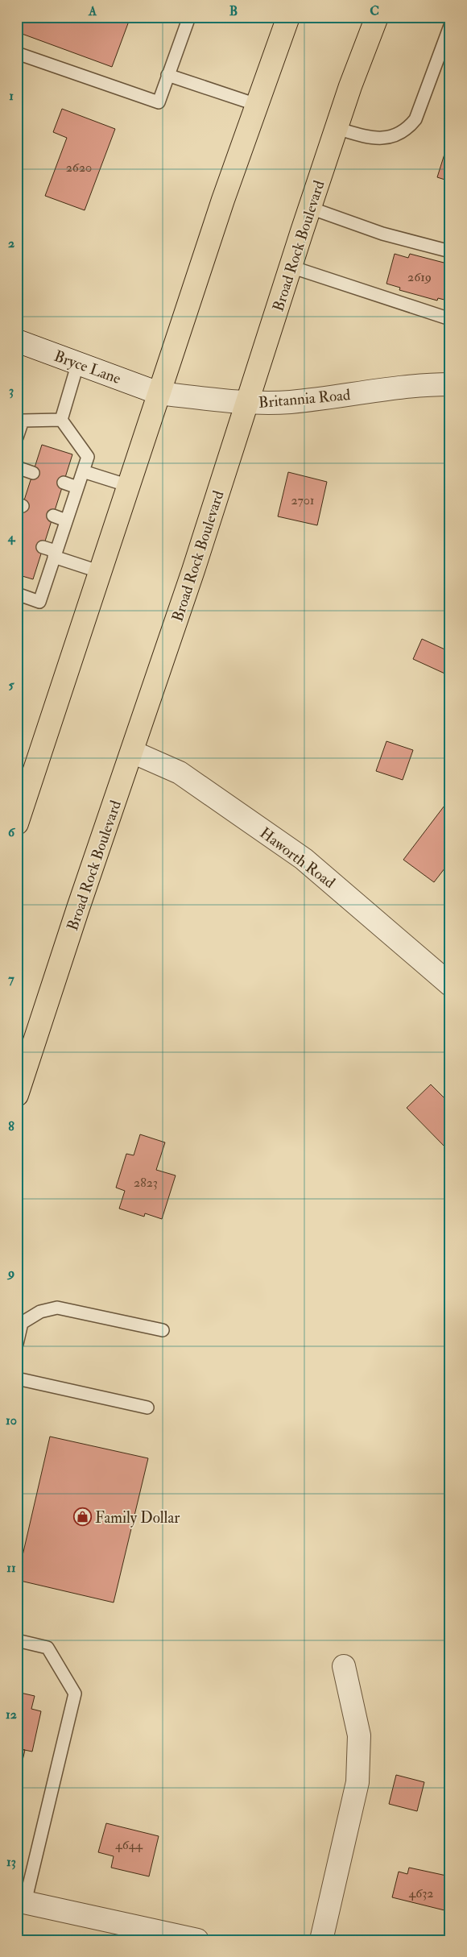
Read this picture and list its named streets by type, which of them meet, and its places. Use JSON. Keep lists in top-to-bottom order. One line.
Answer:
{"streets":{"main road":["Broad Rock Boulevard"],"street":["Bryce Lane","Britannia Road","Haworth Road"]},"crossings":[["Broad Rock Boulevard","Britannia Road"],["Broad Rock Boulevard","Haworth Road"],["Bryce Lane","Britannia Road"]],"places":{"shop":["Family Dollar"]},"house_numbers":["2620","2619","2701","2823","4644","4632"],"grid":{"columns":["A","B","C"],"rows":["1","2","3","4","5","6","7","8","9","10","11","12","13"]}}
